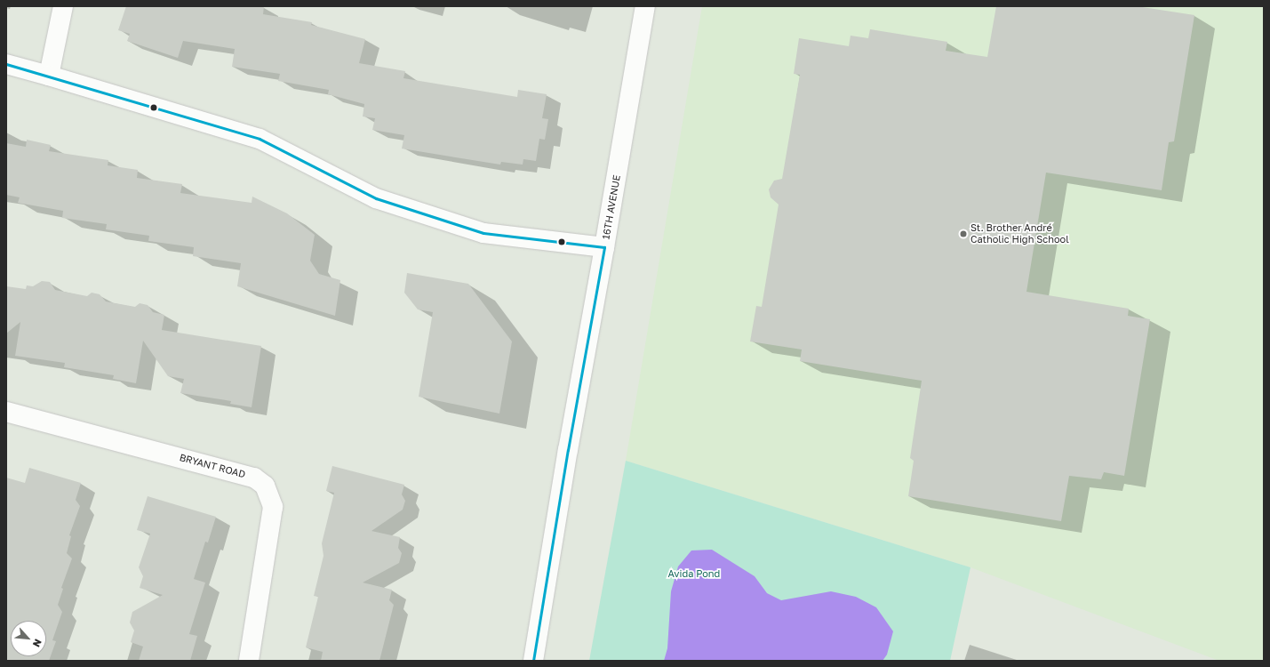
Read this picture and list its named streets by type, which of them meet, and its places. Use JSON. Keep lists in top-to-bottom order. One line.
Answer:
{"streets":{"street":["16TH AVENUE","BRYANT ROAD"]},"parks":["Avida Pond"],"places":["St. Brother André Catholic High School"],"north":"bottom right"}
